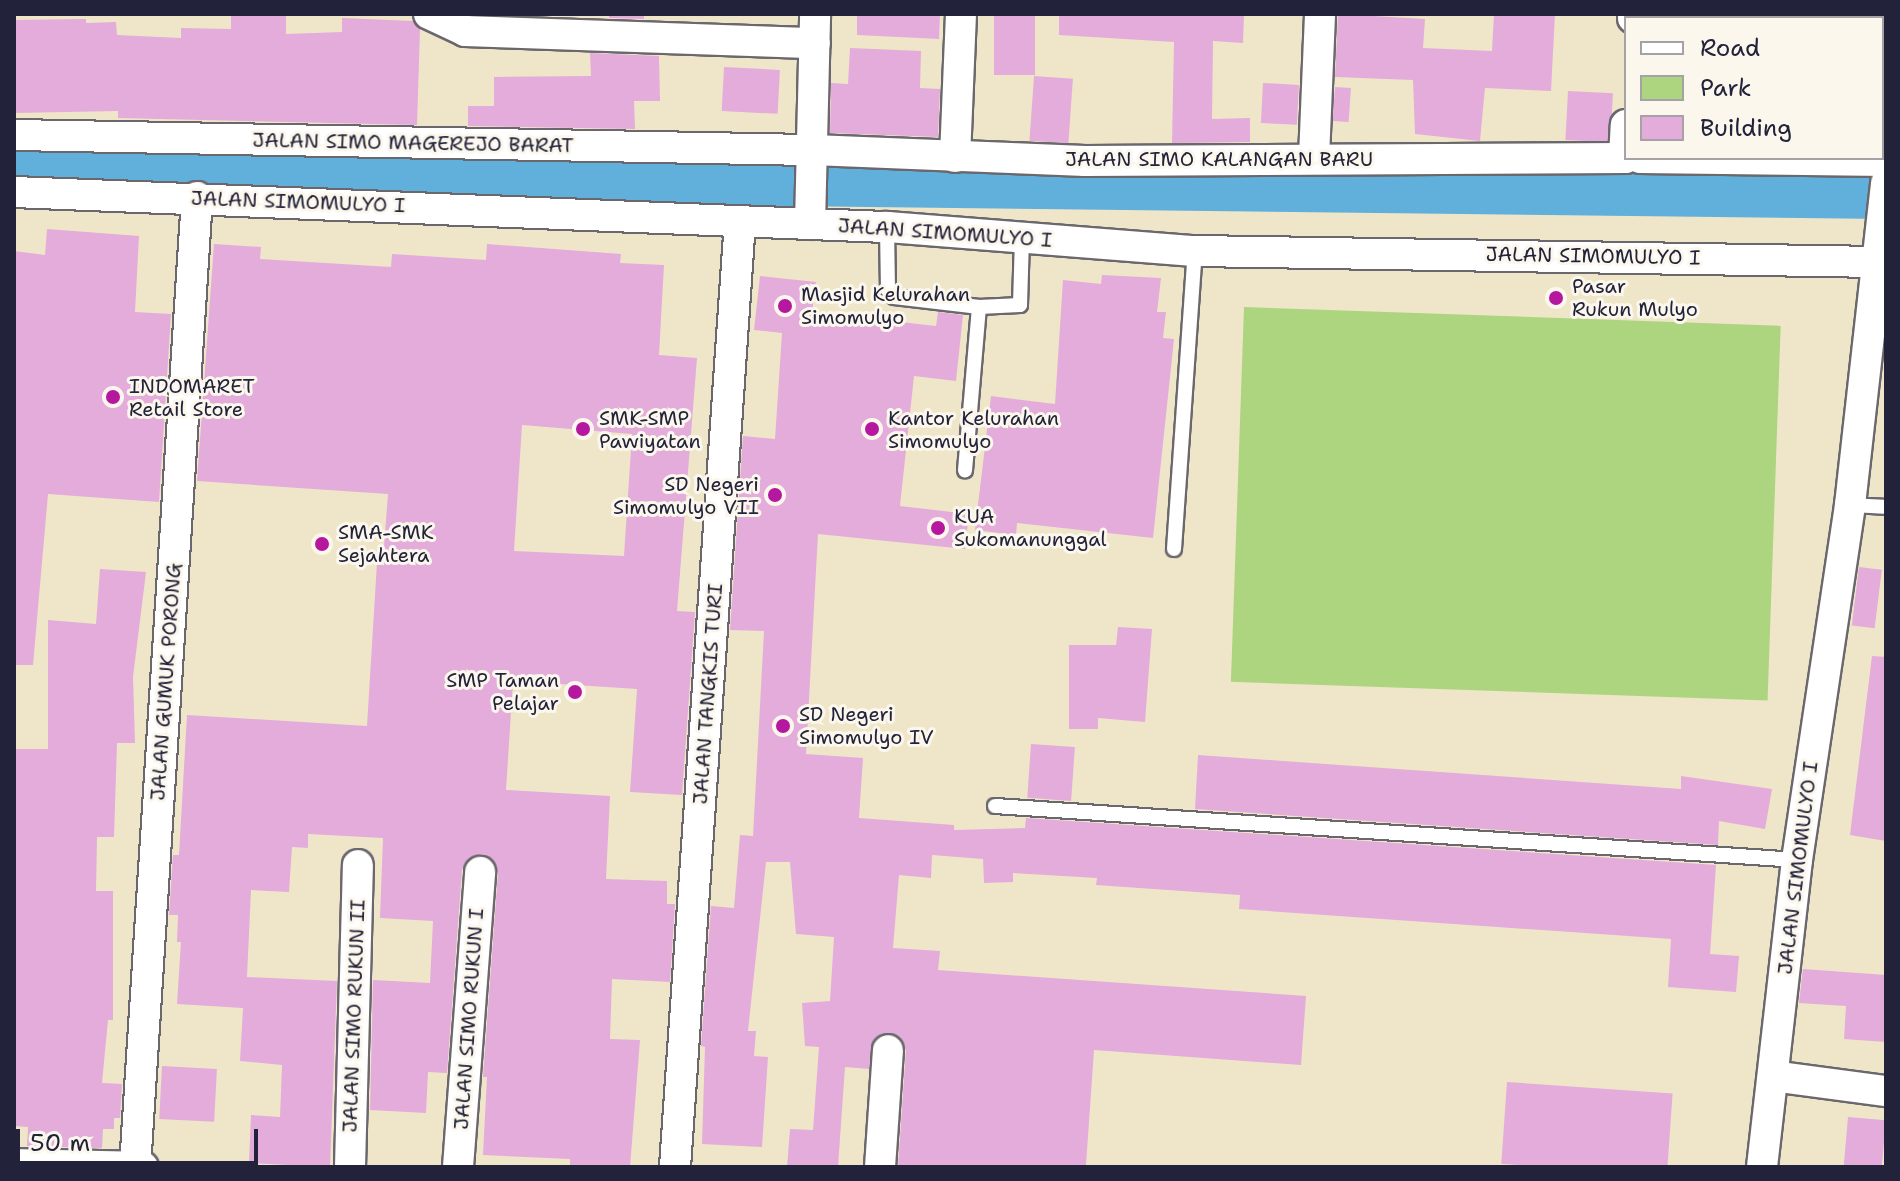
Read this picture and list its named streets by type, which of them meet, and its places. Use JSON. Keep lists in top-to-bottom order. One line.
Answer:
{"streets":{"street":["JALAN SIMO MAGEREJO BARAT","JALAN SIMO KALANGAN BARU","JALAN SIMOMULYO I","JALAN GUMUK PORONG","JALAN TANGKIS TURI","JALAN SIMO RUKUN II","JALAN SIMO RUKUN I"]},"crossings":[["JALAN SIMO MAGEREJO BARAT","JALAN SIMO KALANGAN BARU"],["JALAN SIMOMULYO I","JALAN GUMUK PORONG"],["JALAN SIMOMULYO I","JALAN TANGKIS TURI"]],"places":["Pasar Rukun Mulyo","Masjid Kelurahan Simomulyo","INDOMARET Retail Store","SMK-SMP Pawiyatan","Kantor Kelurahan Simomulyo","SD Negeri Simomulyo VII","KUA Sukomanunggal","SMA-SMK Sejahtera","SMP Taman Pelajar","SD Negeri Simomulyo IV"],"legend":["Road","Park","Building"],"scale_bar":"50 m"}
